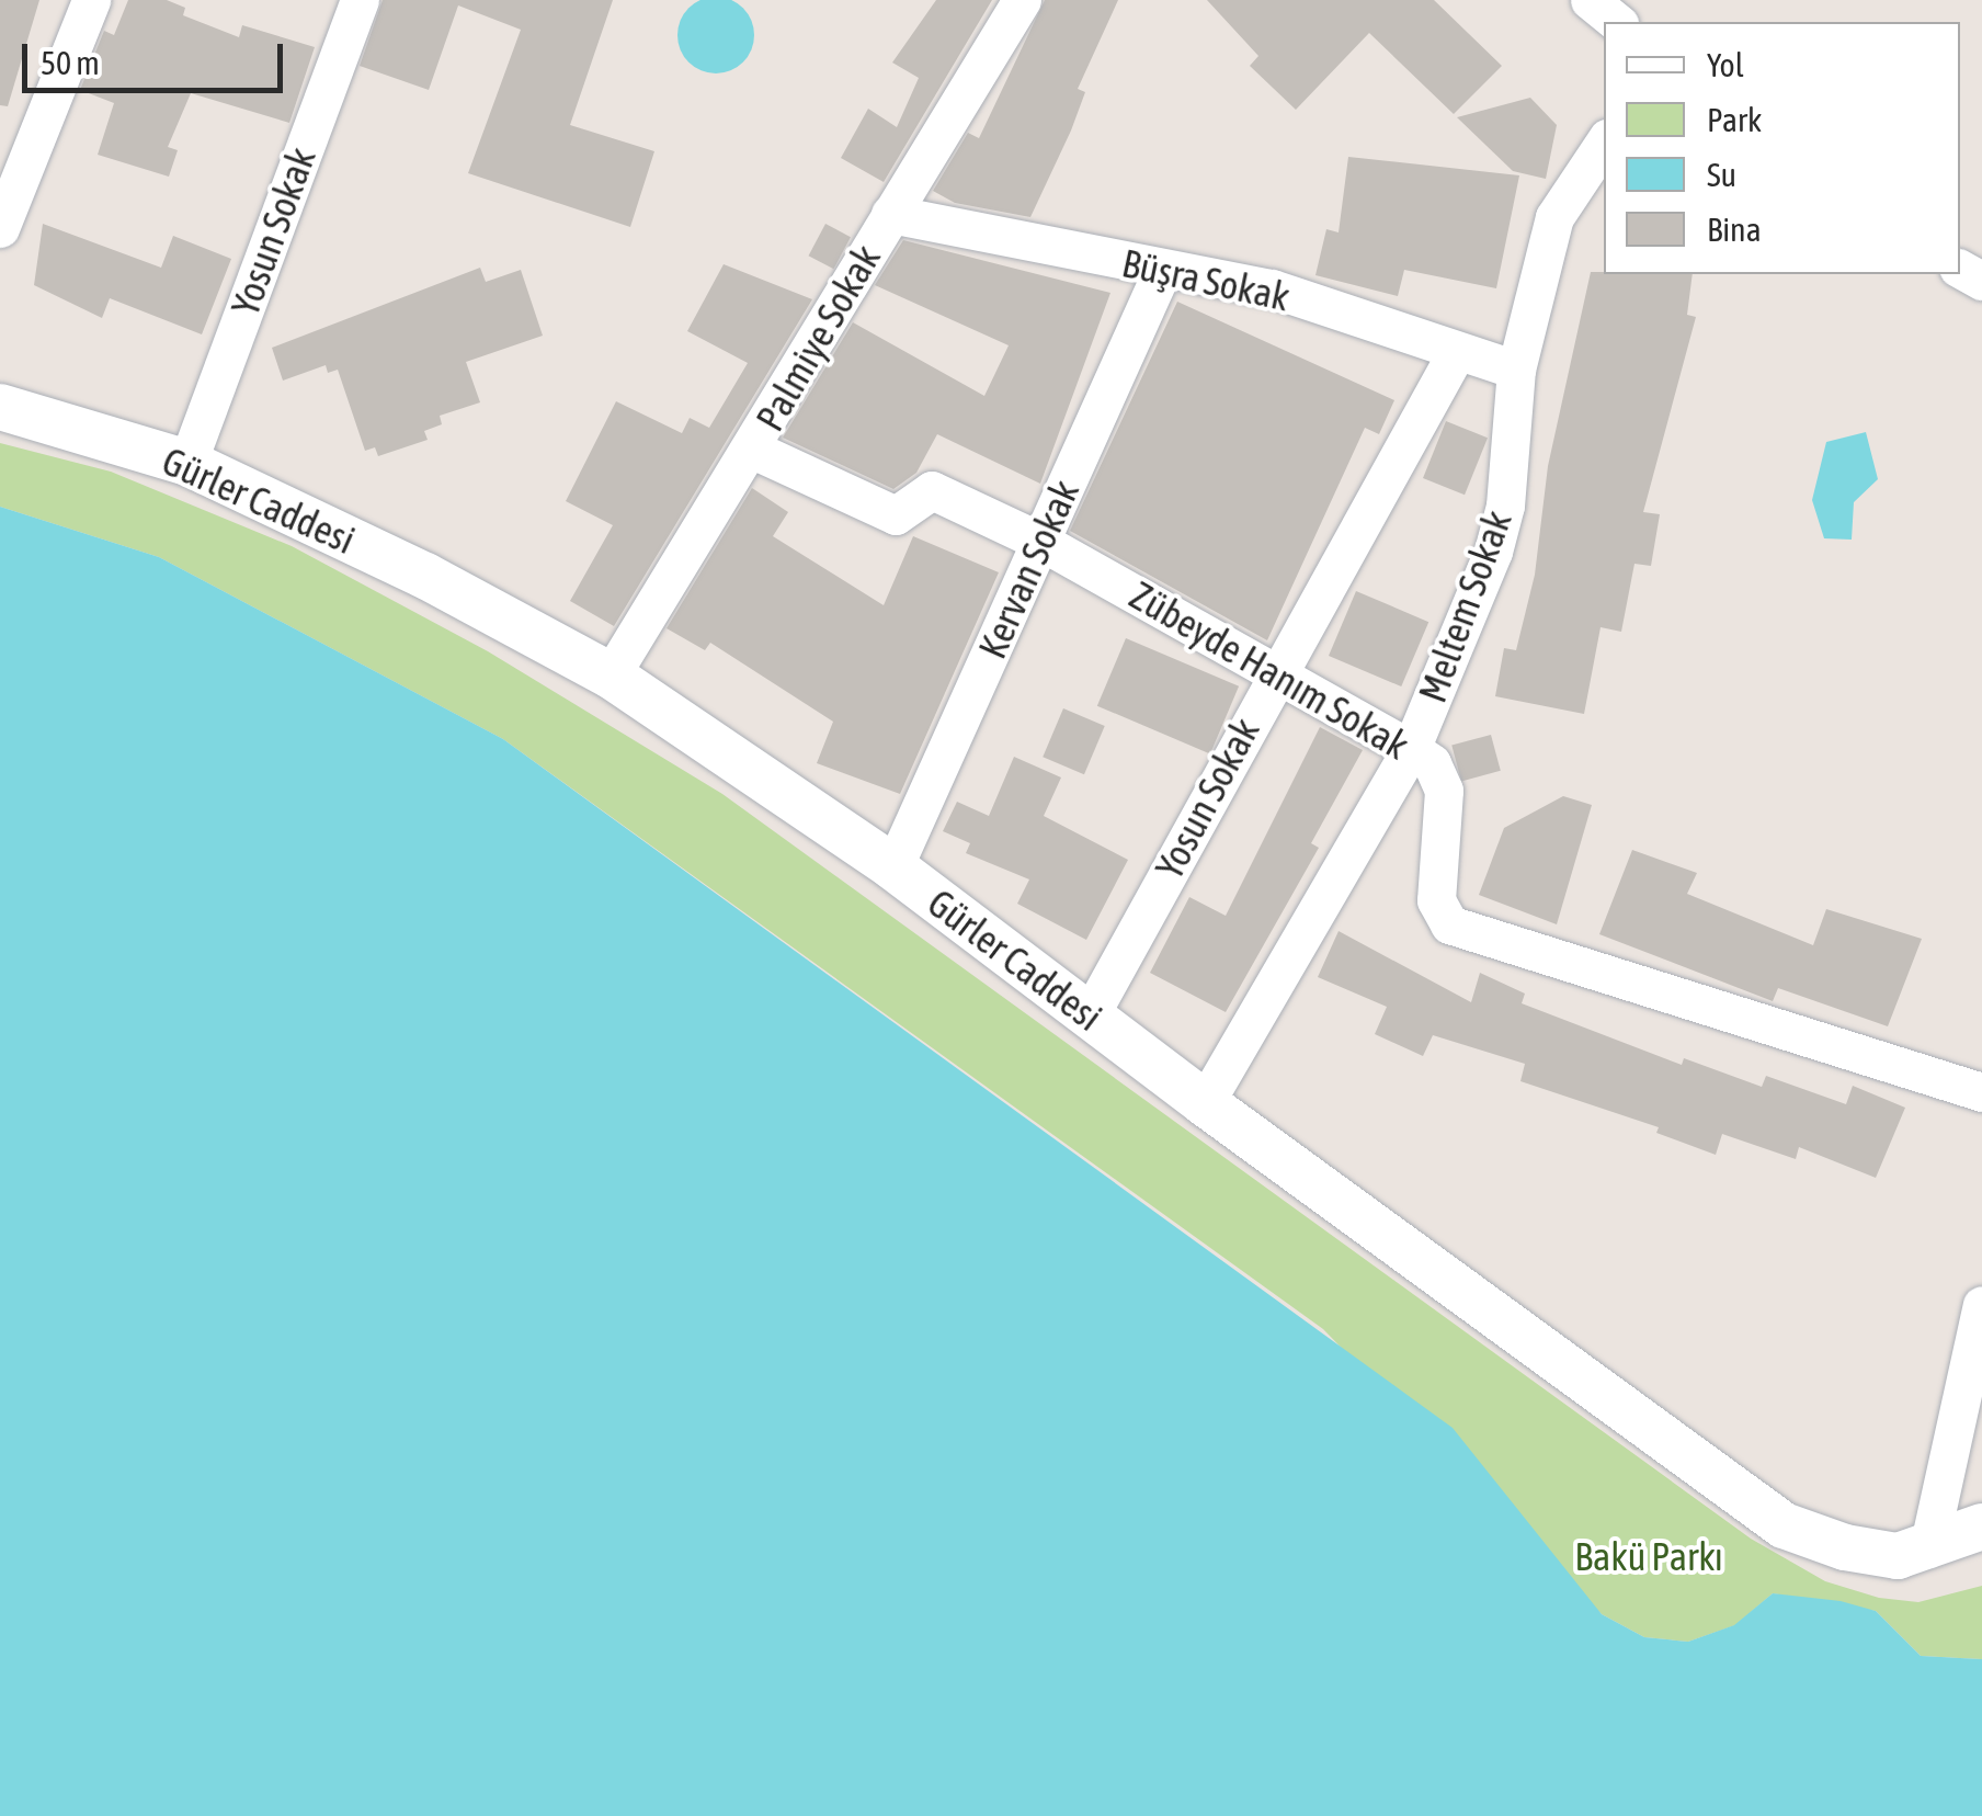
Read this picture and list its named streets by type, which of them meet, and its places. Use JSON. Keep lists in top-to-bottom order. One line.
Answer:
{"streets":{"street":["Yosun Sokak","Büşra Sokak","Palmiye Sokak","Gürler Caddesi","Kervan Sokak","Meltem Sokak","Zübeyde Hanım Sokak"]},"crossings":[["Yosun Sokak","Büşra Sokak"],["Yosun Sokak","Gürler Caddesi"],["Yosun Sokak","Zübeyde Hanım Sokak"],["Büşra Sokak","Palmiye Sokak"],["Büşra Sokak","Kervan Sokak"],["Büşra Sokak","Meltem Sokak"],["Palmiye Sokak","Gürler Caddesi"],["Palmiye Sokak","Zübeyde Hanım Sokak"],["Gürler Caddesi","Kervan Sokak"],["Gürler Caddesi","Meltem Sokak"],["Kervan Sokak","Zübeyde Hanım Sokak"],["Meltem Sokak","Zübeyde Hanım Sokak"]],"parks":["Bakü Parkı"],"legend":["Yol","Park","Su","Bina"],"scale_bar":"50 m"}
